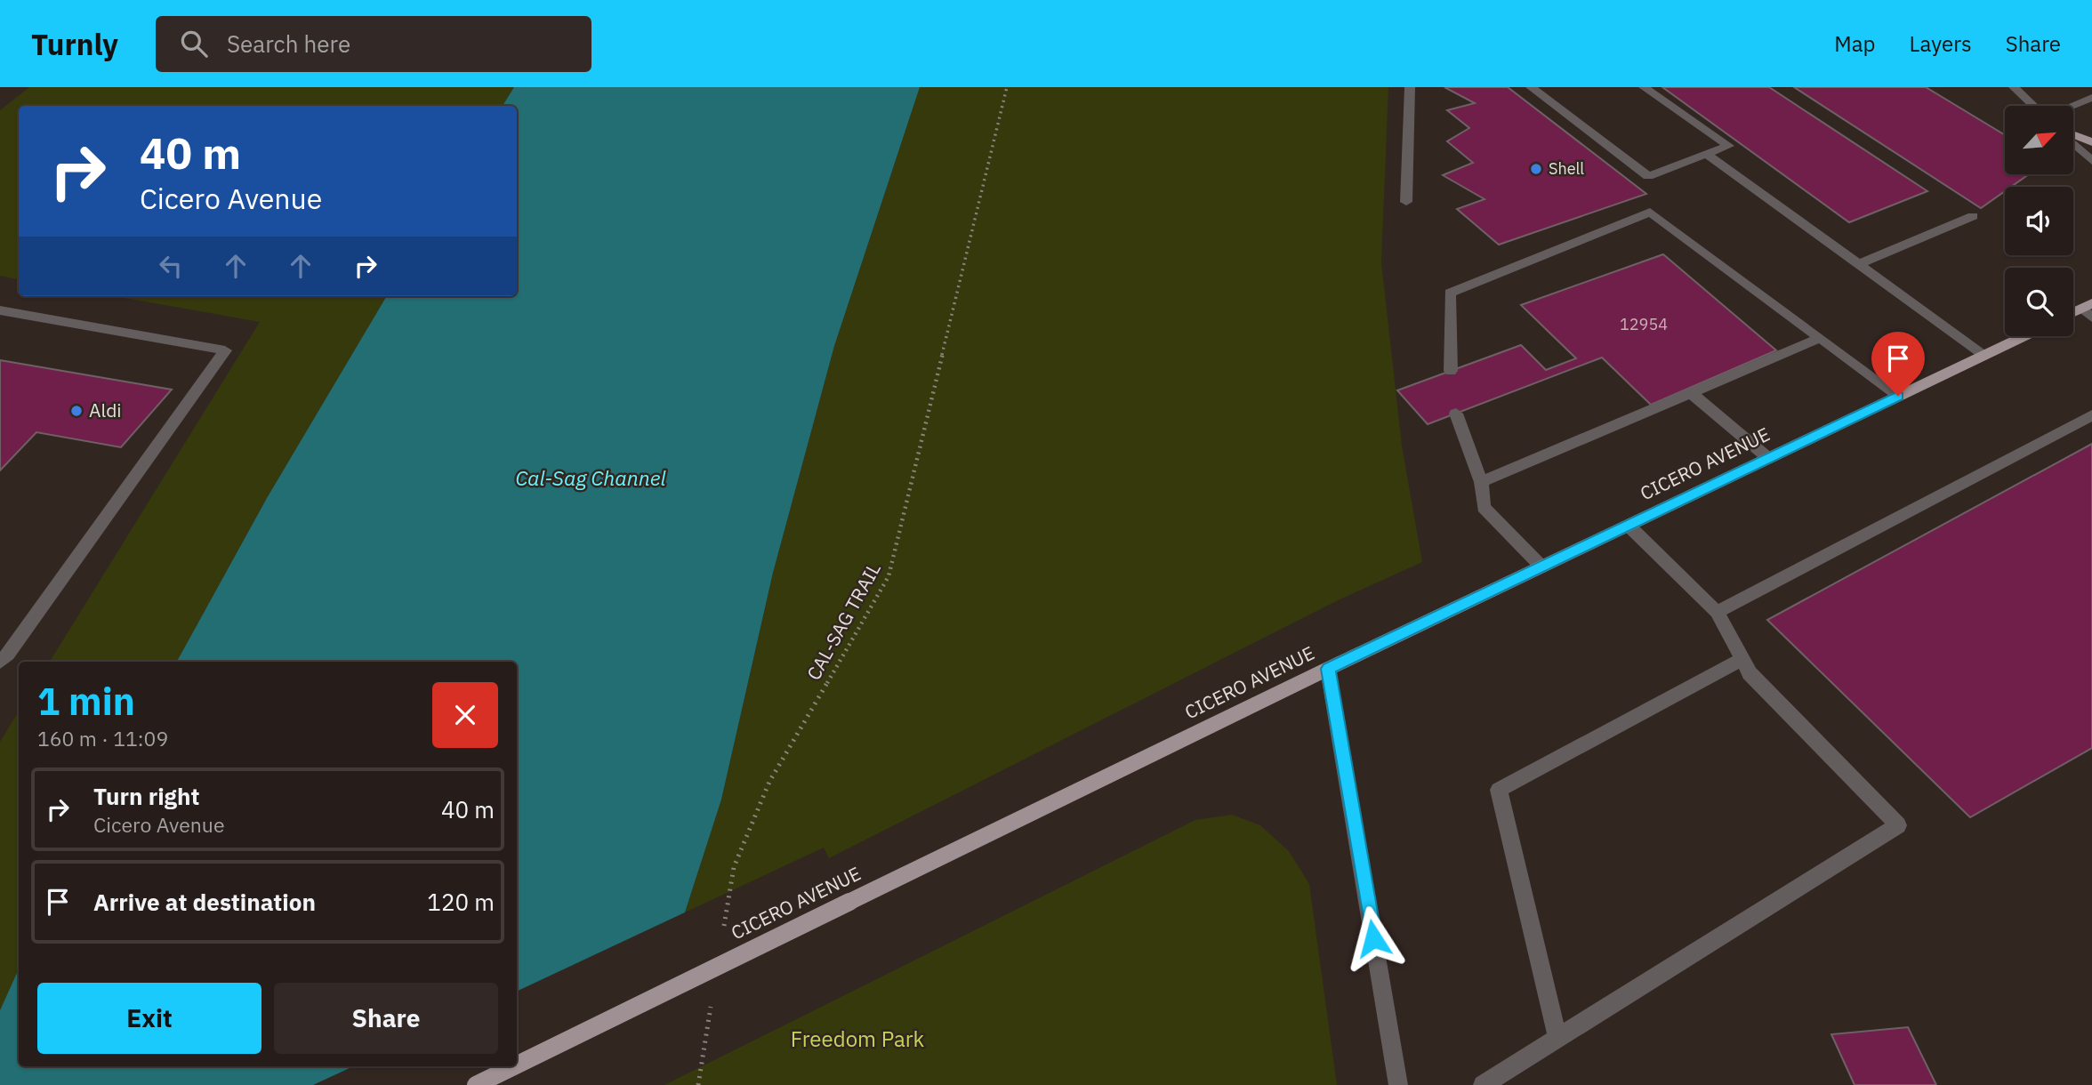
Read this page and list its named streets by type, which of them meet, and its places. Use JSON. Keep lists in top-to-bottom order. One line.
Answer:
{"streets":{"main road":["CICERO AVENUE"],"path":["CAL-SAG TRAIL"]},"water":["Cal-Sag Channel"],"parks":["Freedom Park"],"places":["Shell","Aldi"],"house_numbers":["12954"],"north":"top right","page":{"header":"Turnly","search":"Search here","nav":["Map","Layers","Share"],"turn":["40 m","Cicero Avenue"],"heading":["1 min","160 m · 11:09"],"list":[{"name":"Turn right","note":"Cicero Avenue","value":"40 m"},{"name":"Arrive at destination","value":"120 m"}],"buttons":["Exit","Share"]}}
